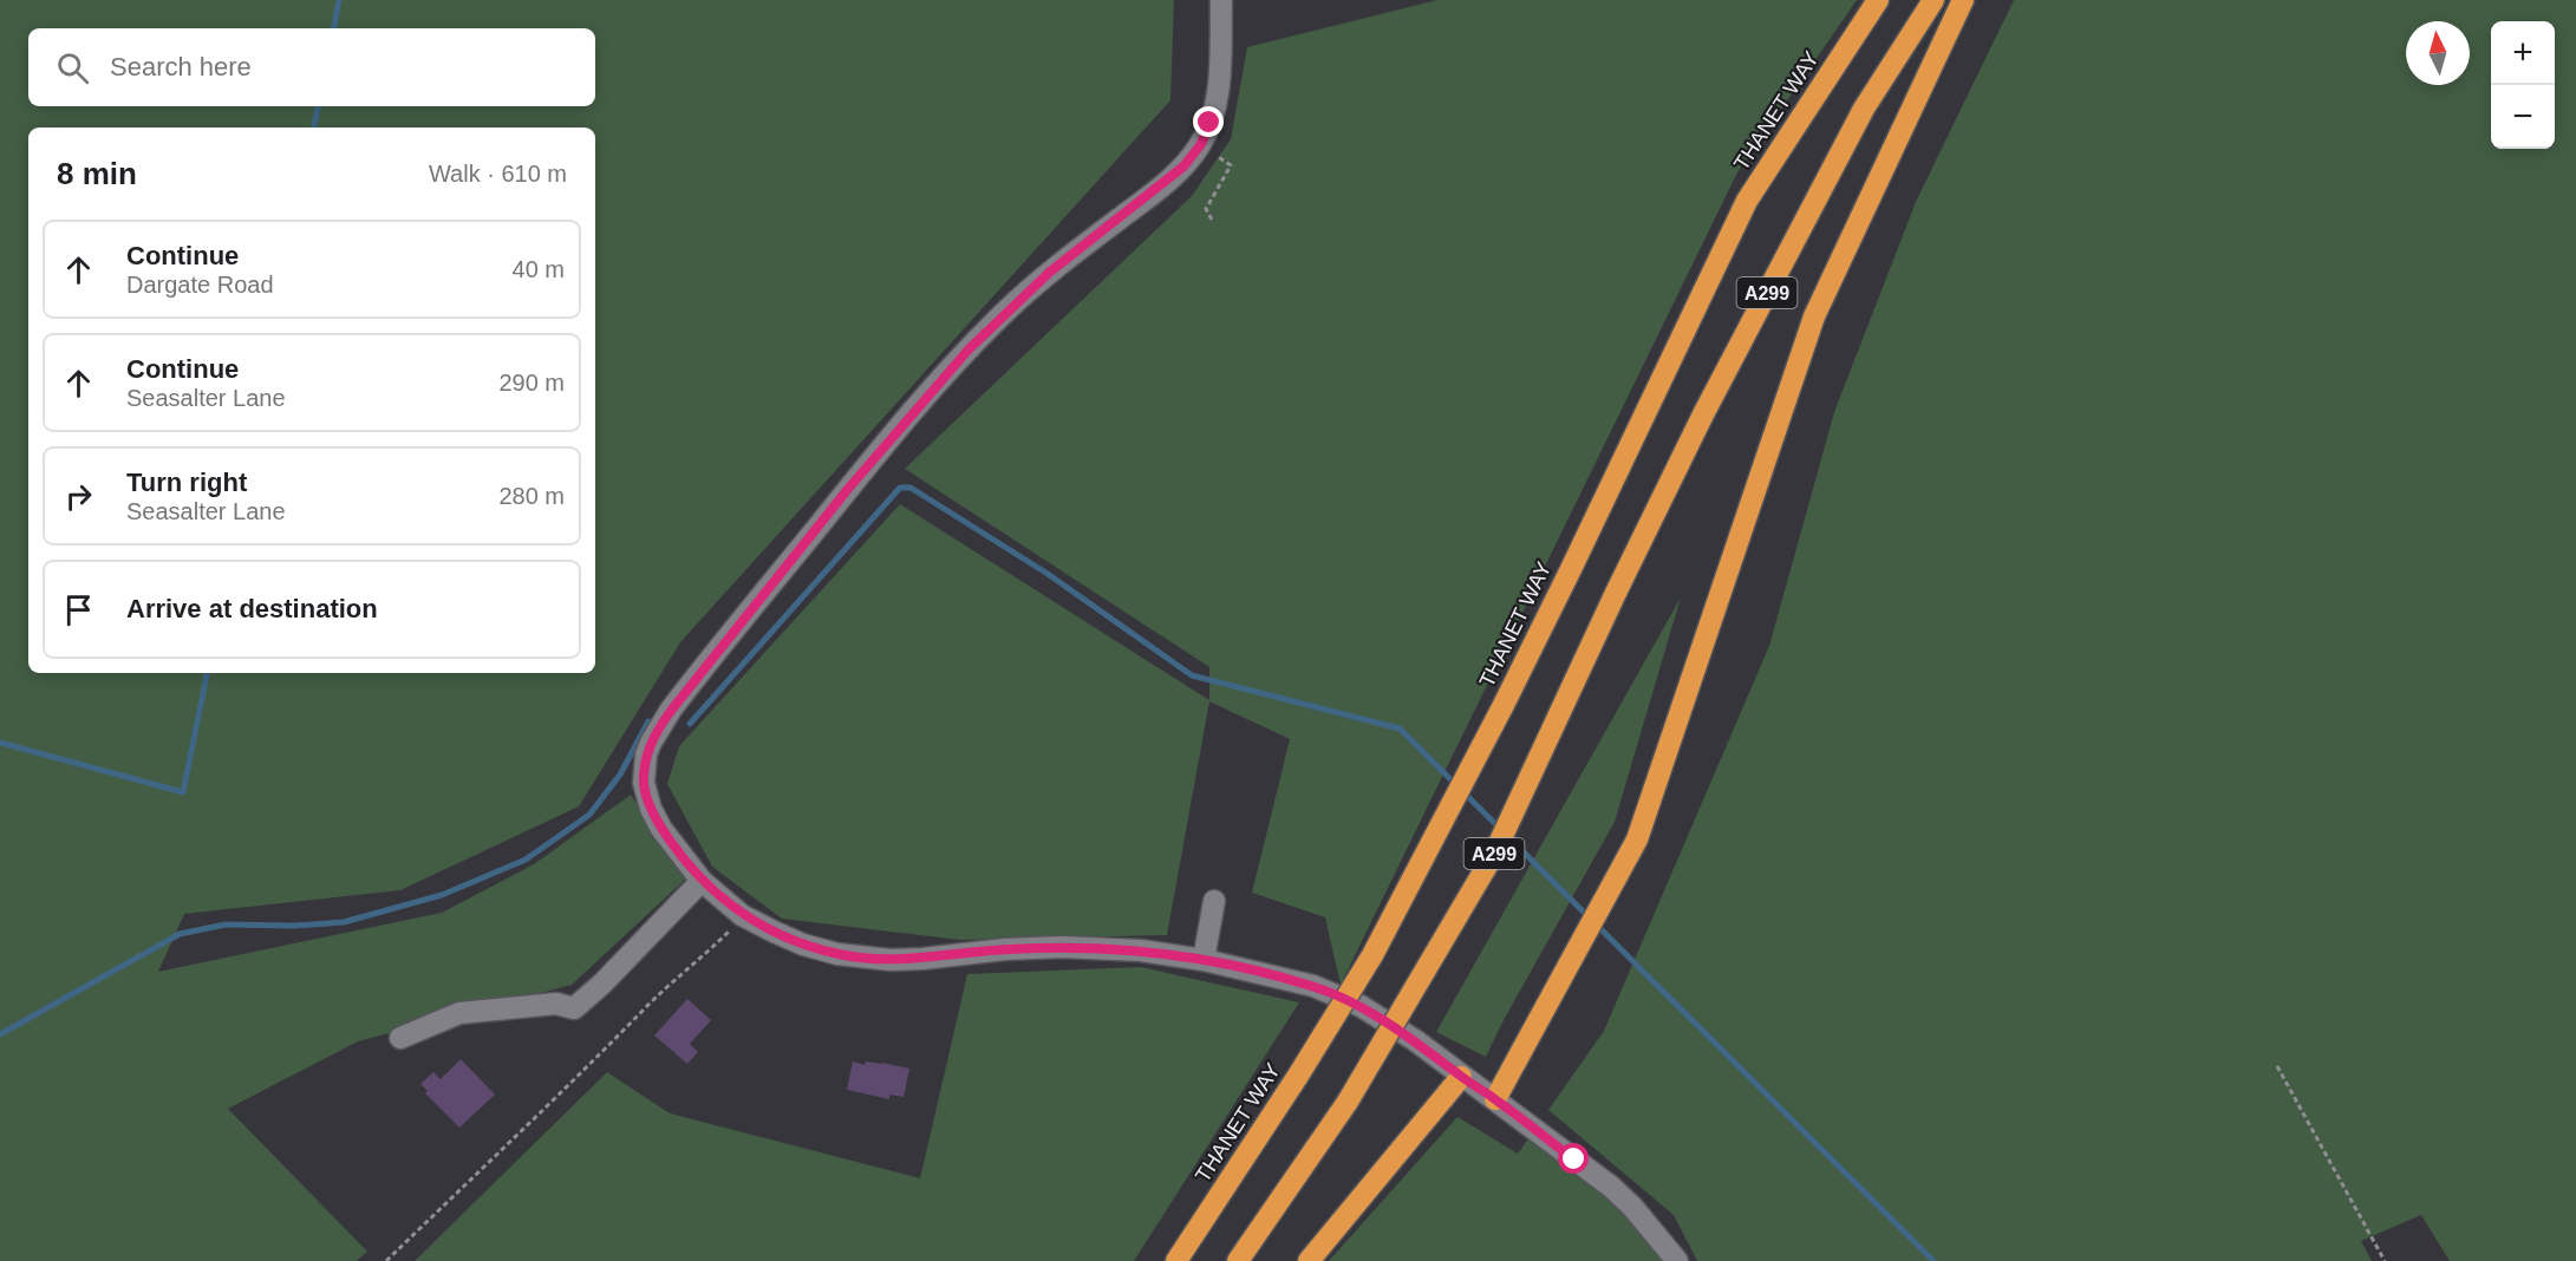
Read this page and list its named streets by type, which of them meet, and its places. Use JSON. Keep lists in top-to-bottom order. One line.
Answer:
{"streets":{"highway":["THANET WAY","A299"]},"north":"top","page":{"map_buttons":["+","−"],"search":"Search here","heading":["8 min","Walk · 610 m"],"list":[["Continue","Dargate Road","40 m"],["Continue","Seasalter Lane","290 m"],["Turn right","Seasalter Lane","280 m"],"Arrive at destination"]}}
